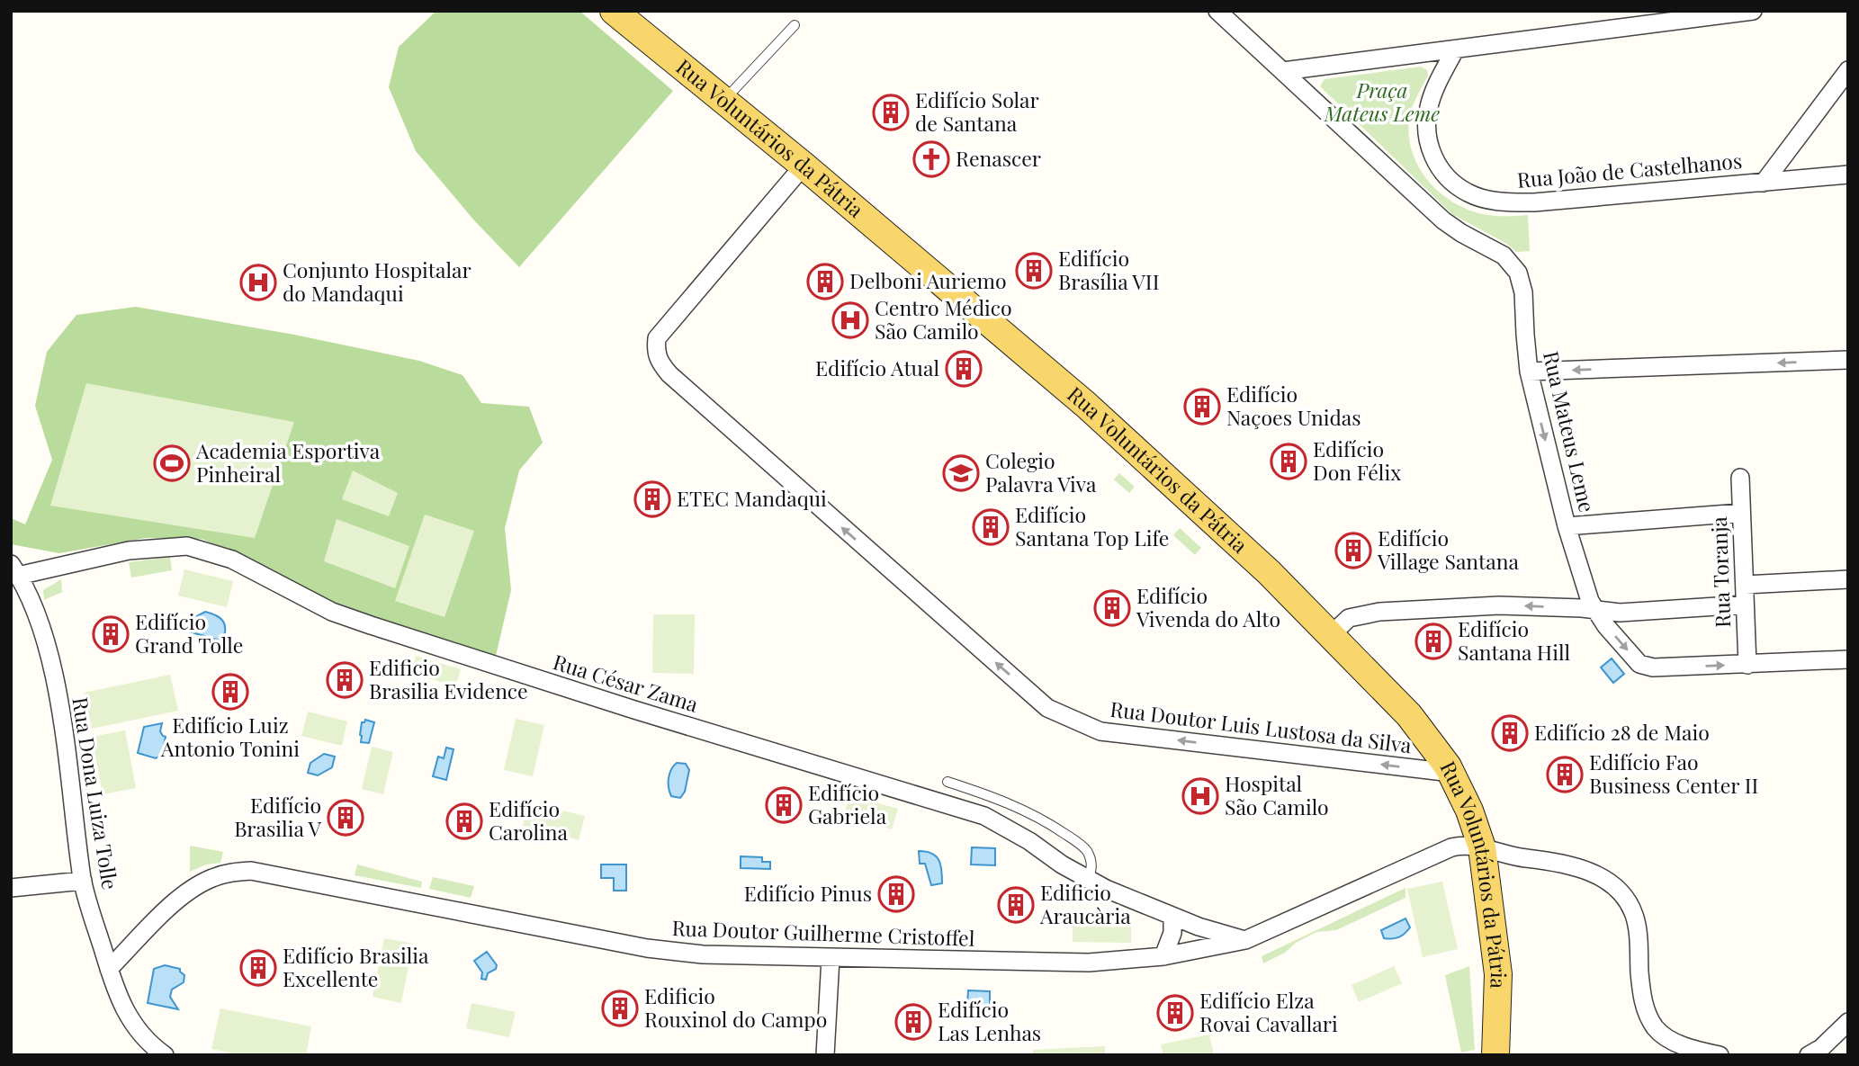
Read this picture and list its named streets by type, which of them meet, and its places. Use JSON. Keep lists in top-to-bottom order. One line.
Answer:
{"streets":{"main road":["Rua Voluntários da Pátria"],"street":["Rua João de Castelhanos","Rua Mateus Leme","Rua Toranja","Rua César Zama","Rua Doutor Luis Lustosa da Silva","Rua Dona Luiza Tolle","Rua Doutor Guilherme Cristoffel"]},"crossings":[["Rua Voluntários da Pátria","Rua Doutor Luis Lustosa da Silva"],["Rua Voluntários da Pátria","Rua Doutor Guilherme Cristoffel"],["Rua Mateus Leme","Rua Toranja"],["Rua César Zama","Rua Dona Luiza Tolle"],["Rua César Zama","Rua Doutor Guilherme Cristoffel"],["Rua Dona Luiza Tolle","Rua Doutor Guilherme Cristoffel"]],"parks":["Praça Mateus Leme"],"places":{"building":["Edifício Solar de Santana","Edifício Brasília VII","Delboni Auriemo","Edifício Atual","Edifício Naçoes Unidas","Edifício Don Félix","ETEC Mandaqui","Edifício Santana Top Life","Edifício Village Santana","Edifício Vivenda do Alto","Edifício Grand Tolle","Edifício Santana Hill","Edificio Brasilia Evidence","Edifício Luiz Antonio Tonini","Edifício 28 de Maio","Edifício Fao Business Center II","Edifício Gabriela","Edifício Brasilia V","Edifício Carolina","Edifício Pinus","Edificio Araucària","Edifício Brasilia Excellente","Edificio Rouxinol do Campo","Edifício Elza Rovai Cavallari","Edifício Las Lenhas"],"church":["Renascer"],"hospital":["Conjunto Hospitalar do Mandaqui","Centro Médico São Camilo","Hospital São Camilo"],"sports":["Academia Esportiva Pinheiral"],"school or university":["Colegio Palavra Viva"]}}
